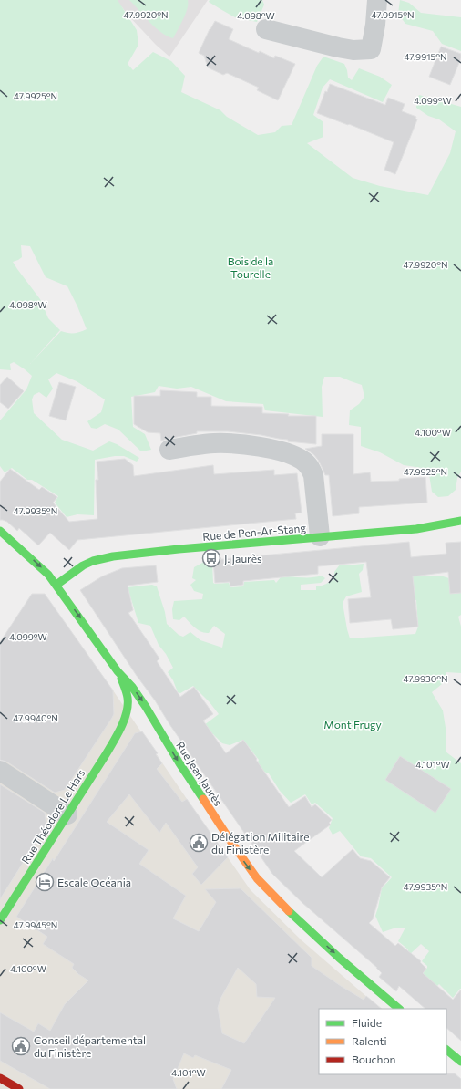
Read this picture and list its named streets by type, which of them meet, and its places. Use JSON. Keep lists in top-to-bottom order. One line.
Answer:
{"streets":{"street":["Rue de Pen-Ar-Stang","Rue Jean Jaurès","Rue Théodore Le Hars"]},"crossings":[["Rue de Pen-Ar-Stang","Rue Jean Jaurès"],["Rue Jean Jaurès","Rue Théodore Le Hars"]],"one_way":["Rue Jean Jaurès"],"parks":["Bois de la Tourelle","Mont Frugy"],"places":{"bus stop":["J. Jaurès"],"public building":["Délégation Militaire du Finistère","Conseil départemental du Finistère"],"hotel":["Escale Océania"]},"legend":["Fluide","Ralenti","Bouchon"],"coordinates":["47.9920°N","47.9915°N","4.098°W","47.9925°N","4.099°W","4.100°W","47.9935°N","47.9930°N","47.9940°N","4.101°W","47.9945°N"]}
